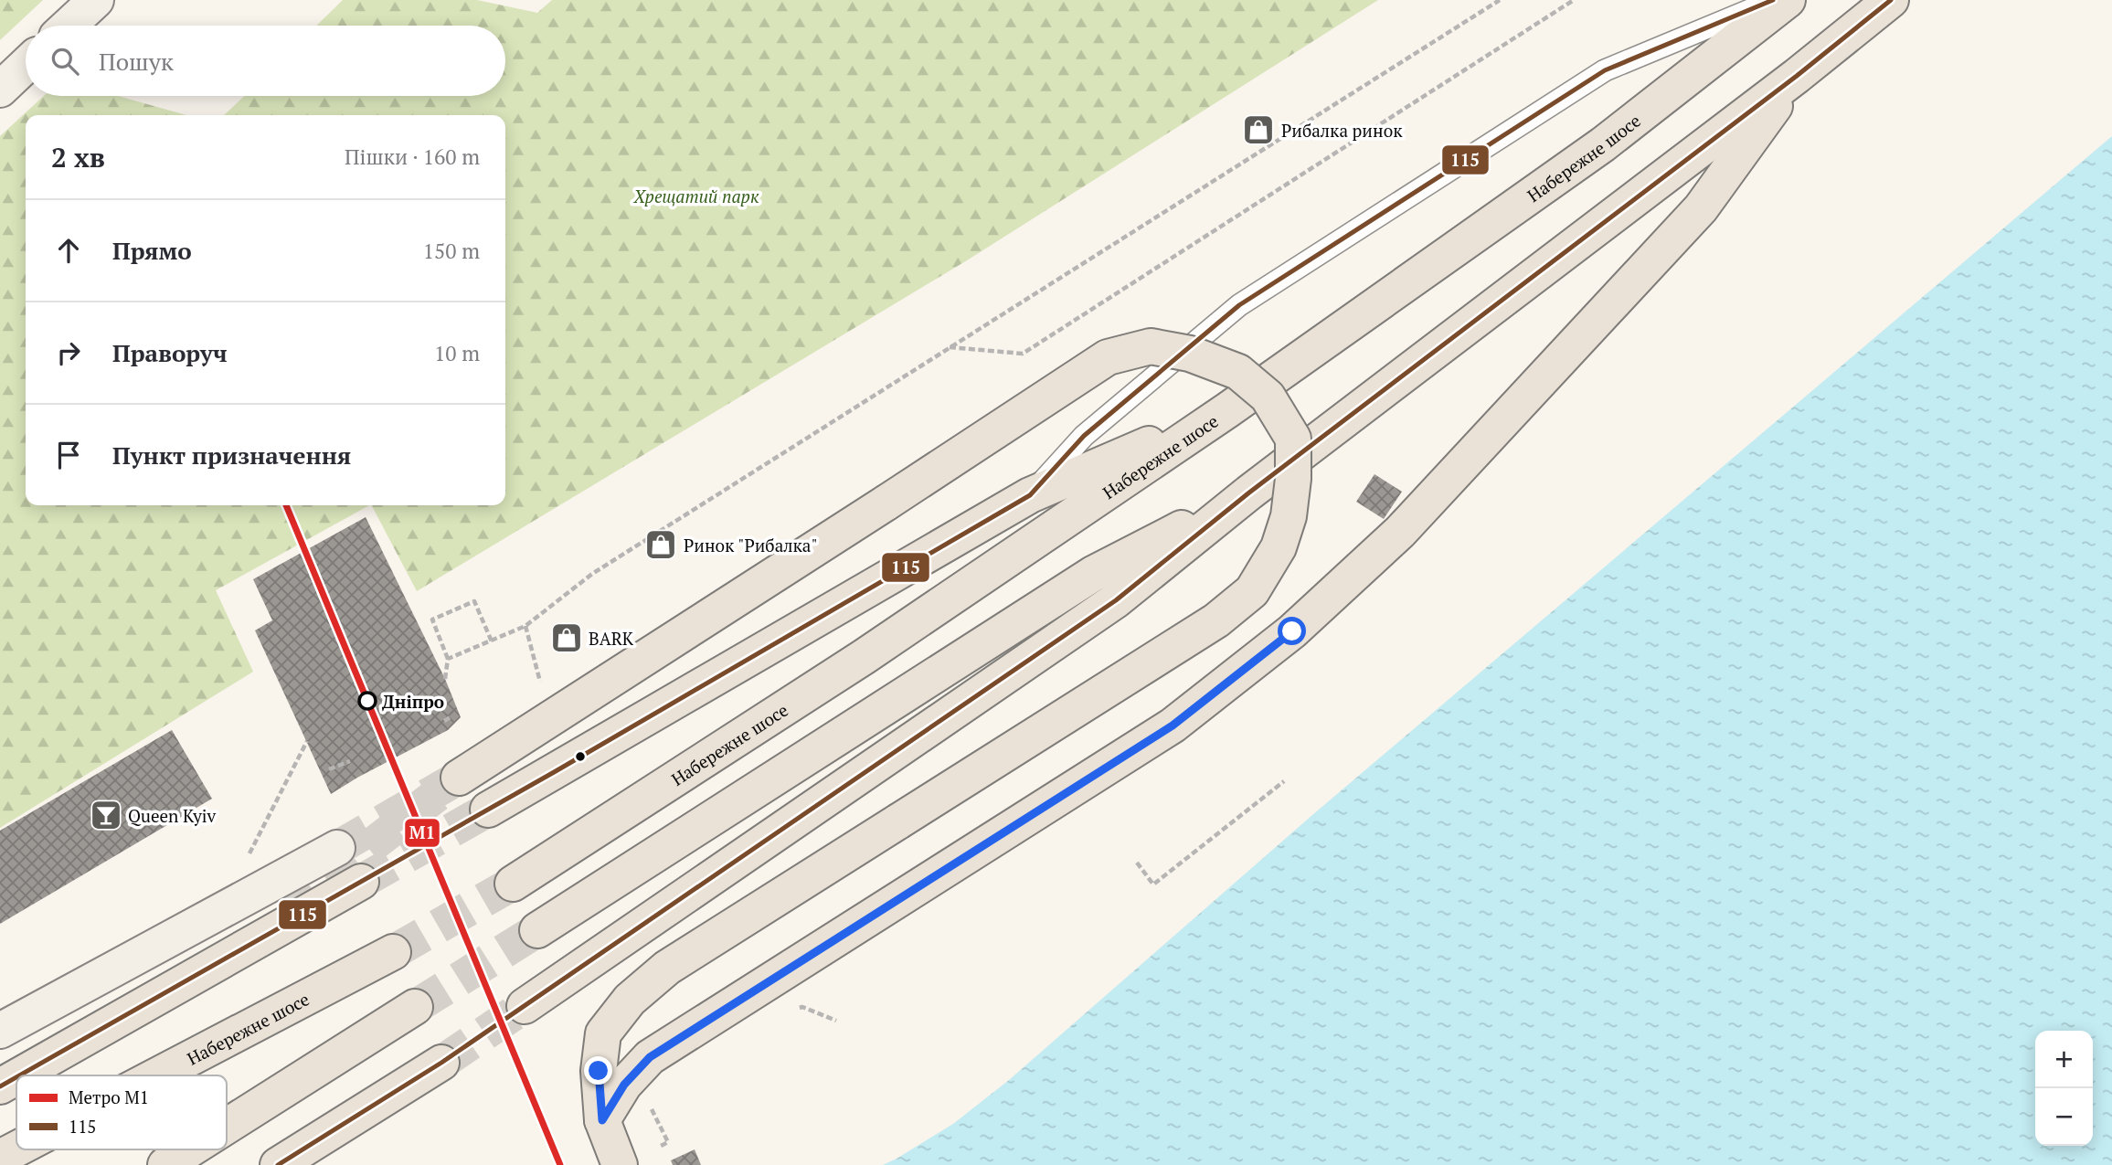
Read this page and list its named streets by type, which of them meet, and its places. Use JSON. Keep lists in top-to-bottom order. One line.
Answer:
{"streets":{"main road":["Набережне шосе"]},"parks":["Хрещатий парк"],"places":{"shop":["Рибалка ринок","Ринок \"Рибалка\"","BARK"],"other":["Дніпро"],"bar":["Queen Kyiv"]},"lines":["transit line 115","metro line M1"],"legend":["Метро M1","115"],"page":{"search":"Пошук","heading":["2 хв","Пішки · 160 m"],"list":[["Прямо","150 m"],["Праворуч","10 m"],"Пункт призначення"],"map_buttons":["+","−"]}}
